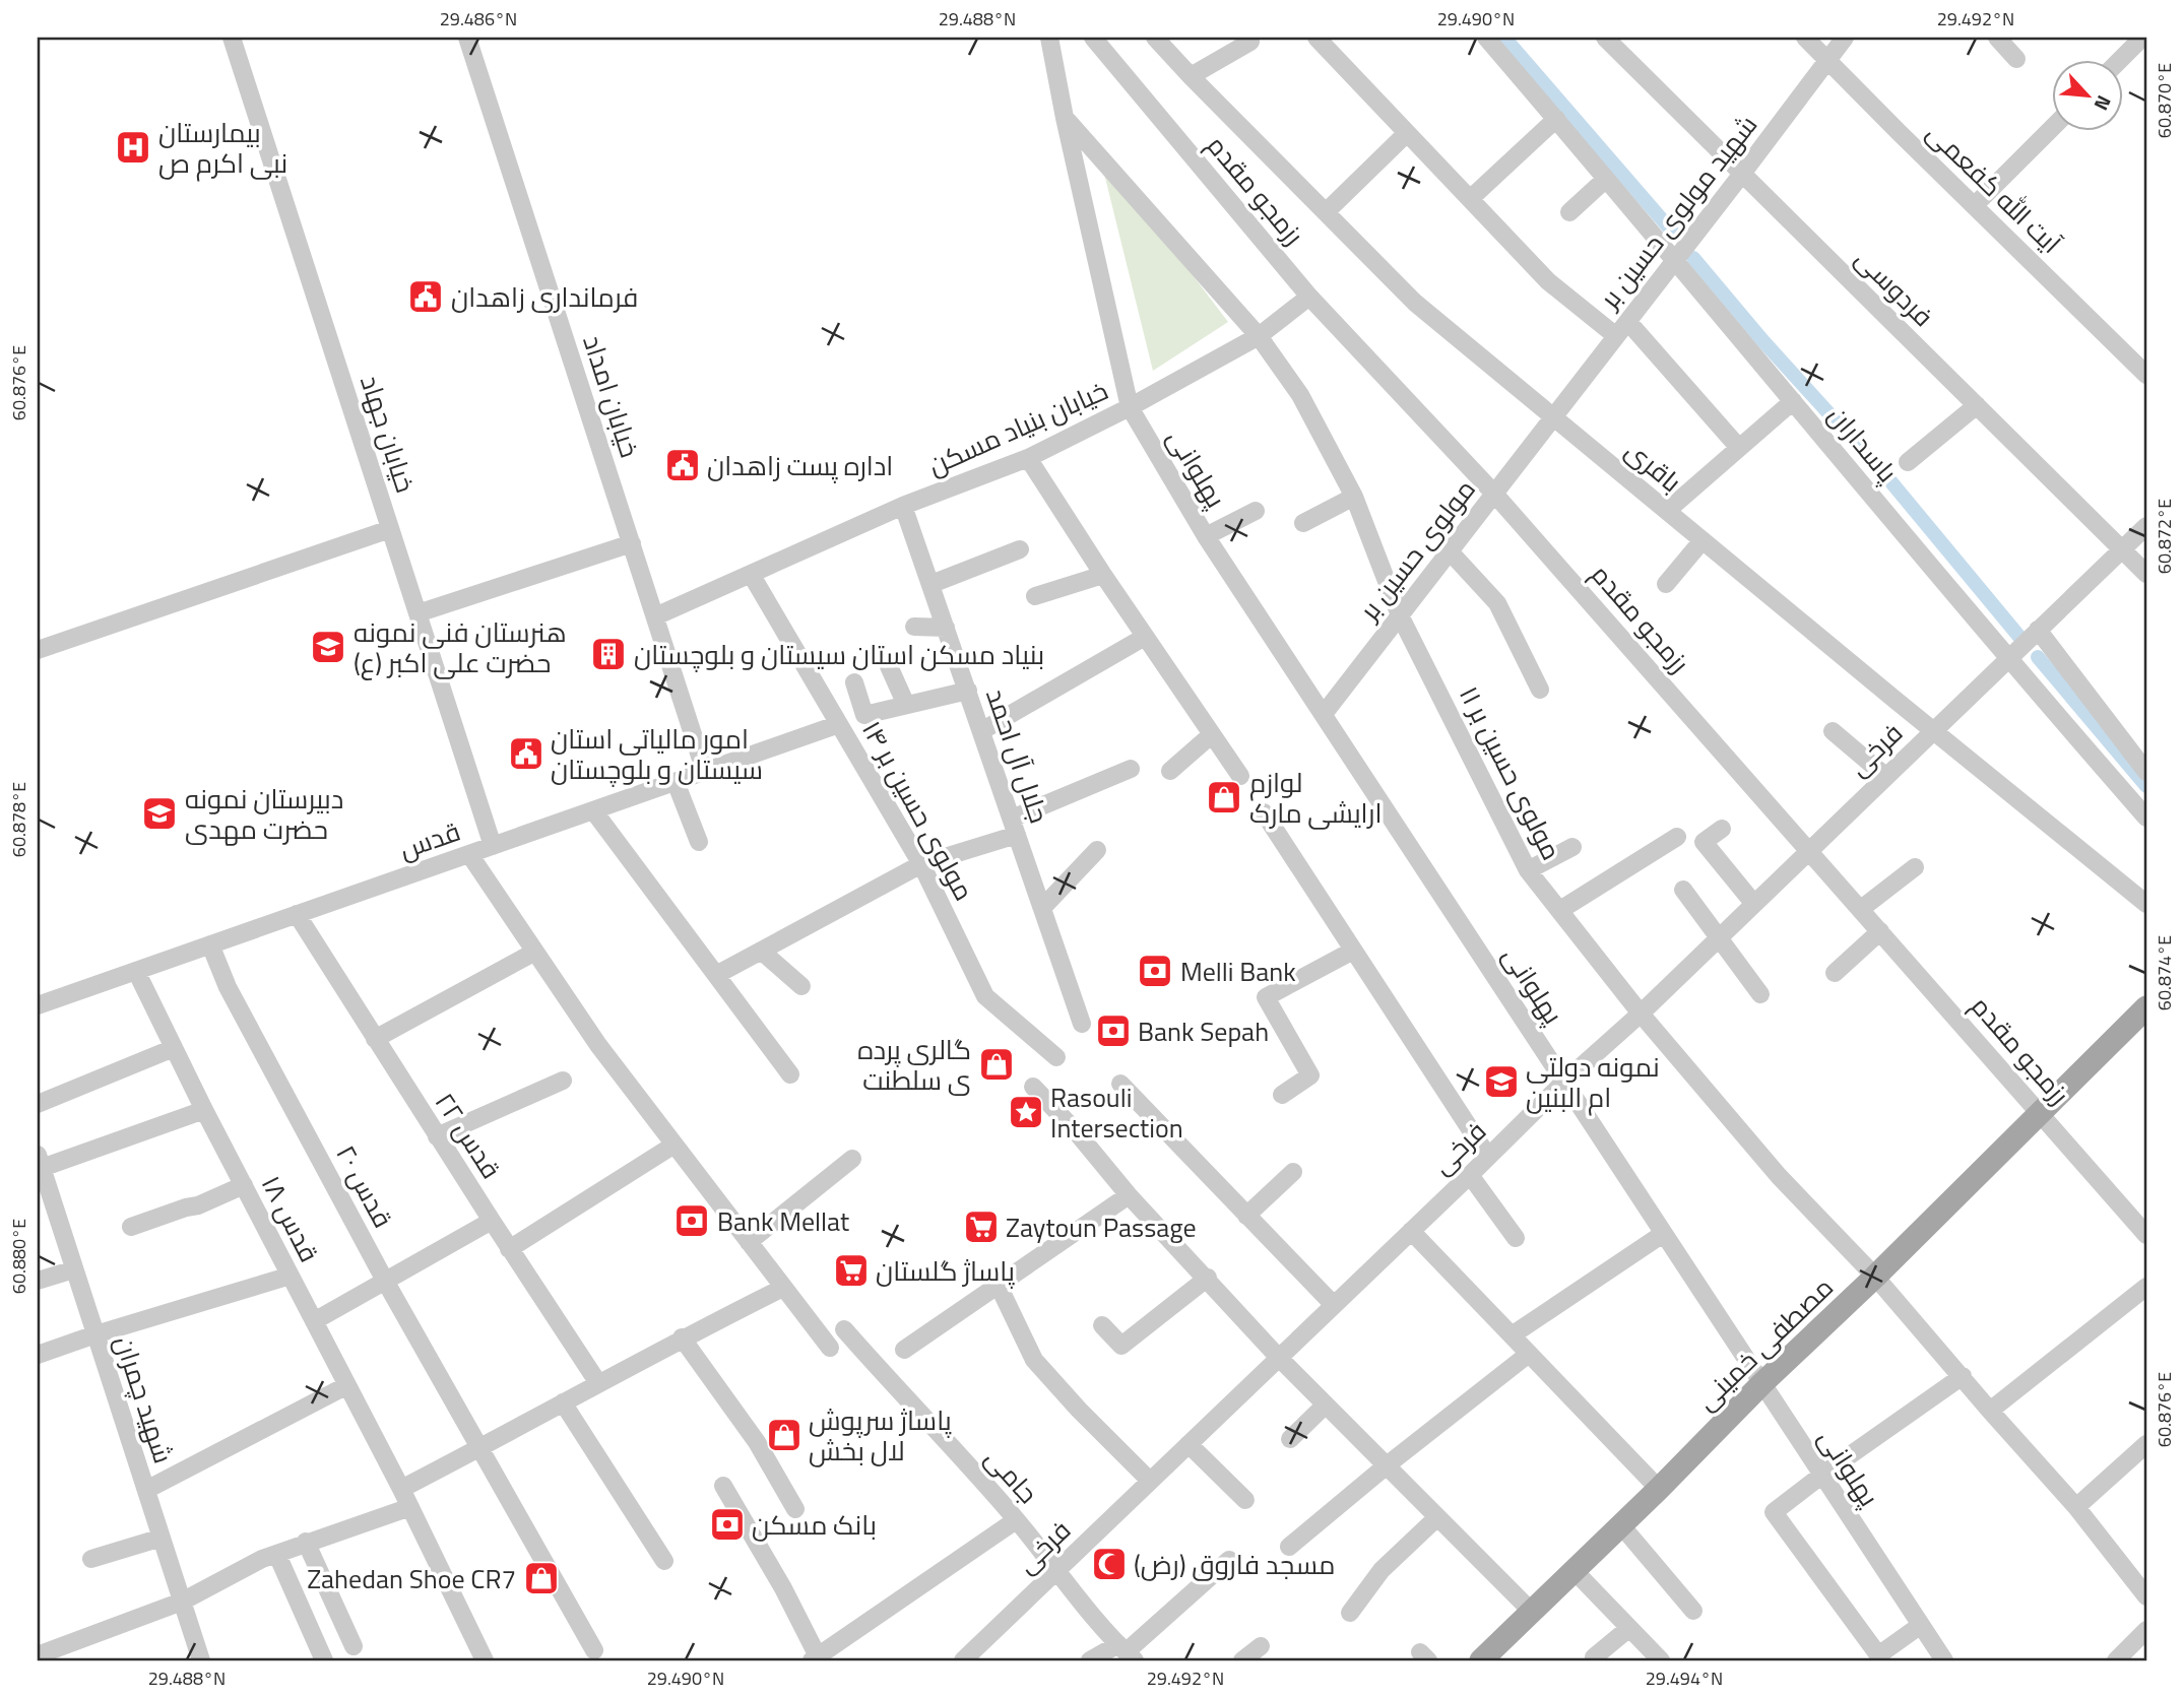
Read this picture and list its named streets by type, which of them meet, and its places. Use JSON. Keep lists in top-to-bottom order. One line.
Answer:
{"streets":{"main road":["مصطفی خمینی"],"street":["آیت الله کفعمی","رزمجو مقدم","شهید مولوی حسین بر","فردوسی","خیابان امداد","خیابان بنیاد مسکن","خیابان جهاد","پاسداران","باقری","پهلوانی","مولوی حسین بر","فرخی","جلال آل احمد","مولوی حسین بر ۱۱","مولوی حسین بر ۱۴","قدس","قدس ۲۲","قدس ۲۰","قدس ۱۸","شهید چمران","جامی"]},"crossings":[["آیت الله کفعمی","شهید مولوی حسین بر"],["رزمجو مقدم","خیابان بنیاد مسکن"],["رزمجو مقدم","مولوی حسین بر"],["رزمجو مقدم","فرخی"],["رزمجو مقدم","مصطفی خمینی"],["شهید مولوی حسین بر","فردوسی"],["شهید مولوی حسین بر","پاسداران"],["شهید مولوی حسین بر","باقری"],["شهید مولوی حسین بر","مولوی حسین بر"],["فردوسی","فرخی"],["خیابان امداد","خیابان بنیاد مسکن"],["خیابان امداد","قدس"],["خیابان بنیاد مسکن","پهلوانی"],["خیابان بنیاد مسکن","جلال آل احمد"],["خیابان بنیاد مسکن","مولوی حسین بر ۱۱"],["خیابان بنیاد مسکن","مولوی حسین بر ۱۴"],["خیابان جهاد","قدس"],["پاسداران","فرخی"],["باقری","مولوی حسین بر"],["باقری","فرخی"],["پهلوانی","مولوی حسین بر"],["پهلوانی","فرخی"],["پهلوانی","مولوی حسین بر ۱۱"],["پهلوانی","مصطفی خمینی"],["مولوی حسین بر","مولوی حسین بر ۱۱"],["فرخی","مولوی حسین بر ۱۱"],["فرخی","جامی"],["مولوی حسین بر ۱۱","مصطفی خمینی"],["مولوی حسین بر ۱۴","قدس"],["قدس","قدس ۲۲"],["قدس","قدس ۲۰"],["قدس","قدس ۱۸"]],"places":{"hospital":["بیمارستان نبی اکرم ص"],"public building":["فرمانداری زاهدان","اداره پست زاهدان","امور مالیاتی استان سیستان و بلوچستان"],"school or university":["هنرستان فنی نمونه حضرت علی اکبر (ع)","دبیرستان نمونه حضرت مهدی","نمونه دولتی ام البنین"],"building":["بنیاد مسکن استان سیستان و بلوچستان"],"shop":["لوازم ارایشی مارک","گالری پرده ی سلطنت","پاساژ سرپوش لال بخش","Zahedan Shoe CR7"],"bank":["Melli Bank","Bank Sepah","Bank Mellat","بانک مسکن"],"place":["Rasouli Intersection"],"supermarket":["Zaytoun Passage","پاساژ گلستان"],"mosque":["مسجد فاروق (رض)"]},"north":"bottom right","coordinates":["29.486°N","29.488°N","29.490°N","29.492°N","60.870°E","60.876°E","60.872°E","60.878°E","60.874°E","60.880°E","29.494°N"]}
